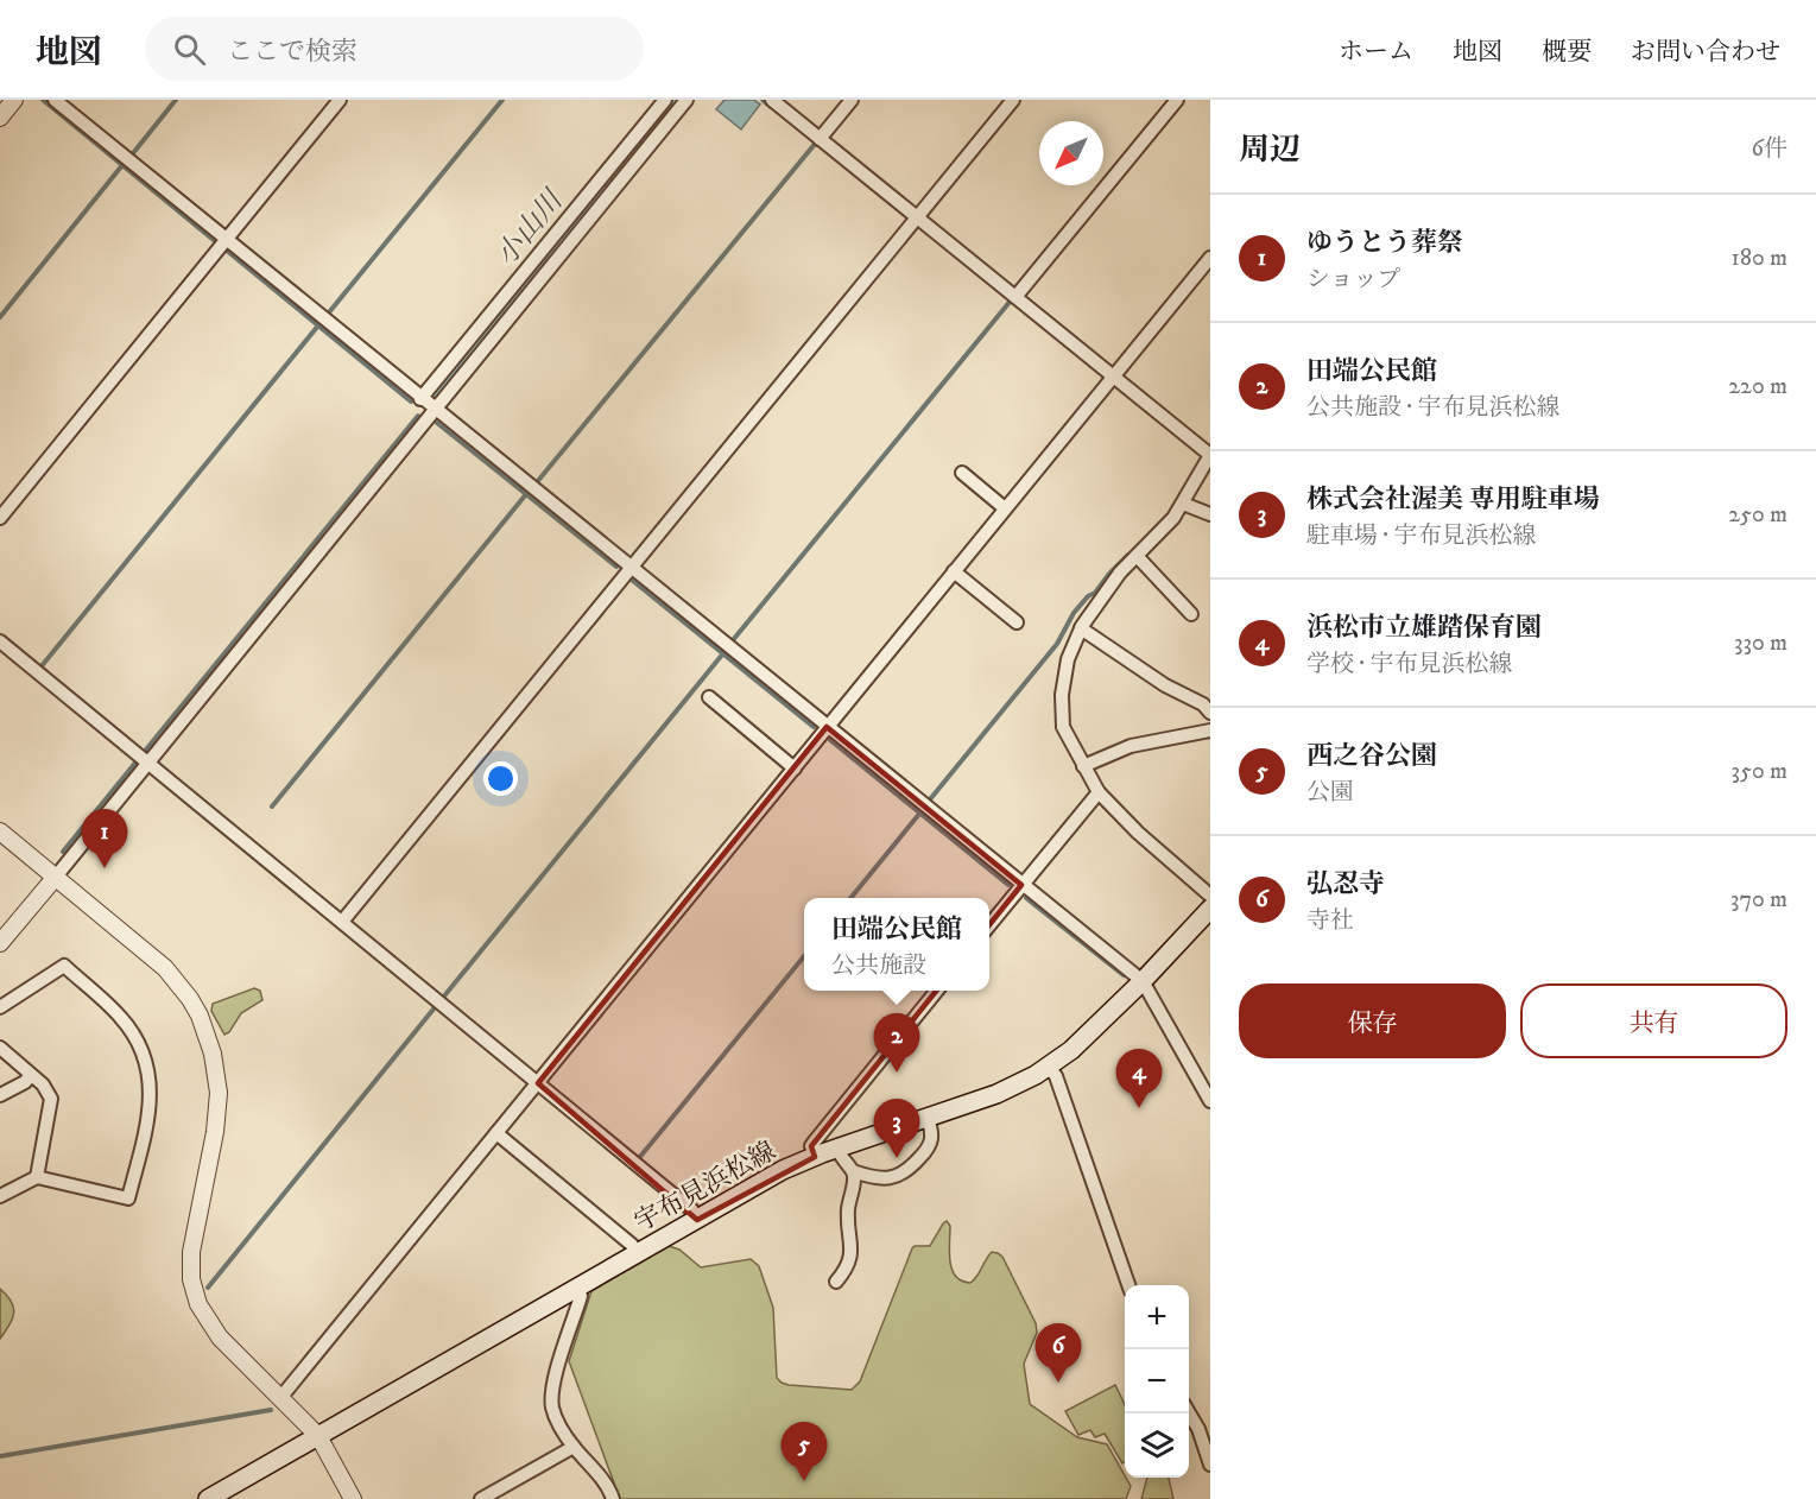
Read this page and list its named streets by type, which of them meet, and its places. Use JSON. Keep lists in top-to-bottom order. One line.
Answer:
{"streets":{"main road":["宇布見浜松線"]},"water":["小山川"],"north":"bottom left","page":{"header":"地図","search":"ここで検索","nav":["ホーム","地図","概要","お問い合わせ"],"heading":["周辺","6件"],"list":[{"mark":"1","name":"ゆうとう葬祭","note":"ショップ","value":"180 m"},{"mark":"2","name":"田端公民館","note":"公共施設 · 宇布見浜松線","value":"220 m"},{"mark":"3","name":"株式会社渥美 専用駐車場","note":"駐車場 · 宇布見浜松線","value":"250 m"},{"mark":"4","name":"浜松市立雄踏保育園","note":"学校 · 宇布見浜松線","value":"330 m"},{"mark":"5","name":"西之谷公園","note":"公園","value":"350 m"},{"mark":"6","name":"弘忍寺","note":"寺社","value":"370 m"}],"pins":["1","2","4","3","6","5"],"popup":["田端公民館","公共施設"],"buttons":["保存","共有"],"map_buttons":["+","−"]}}
